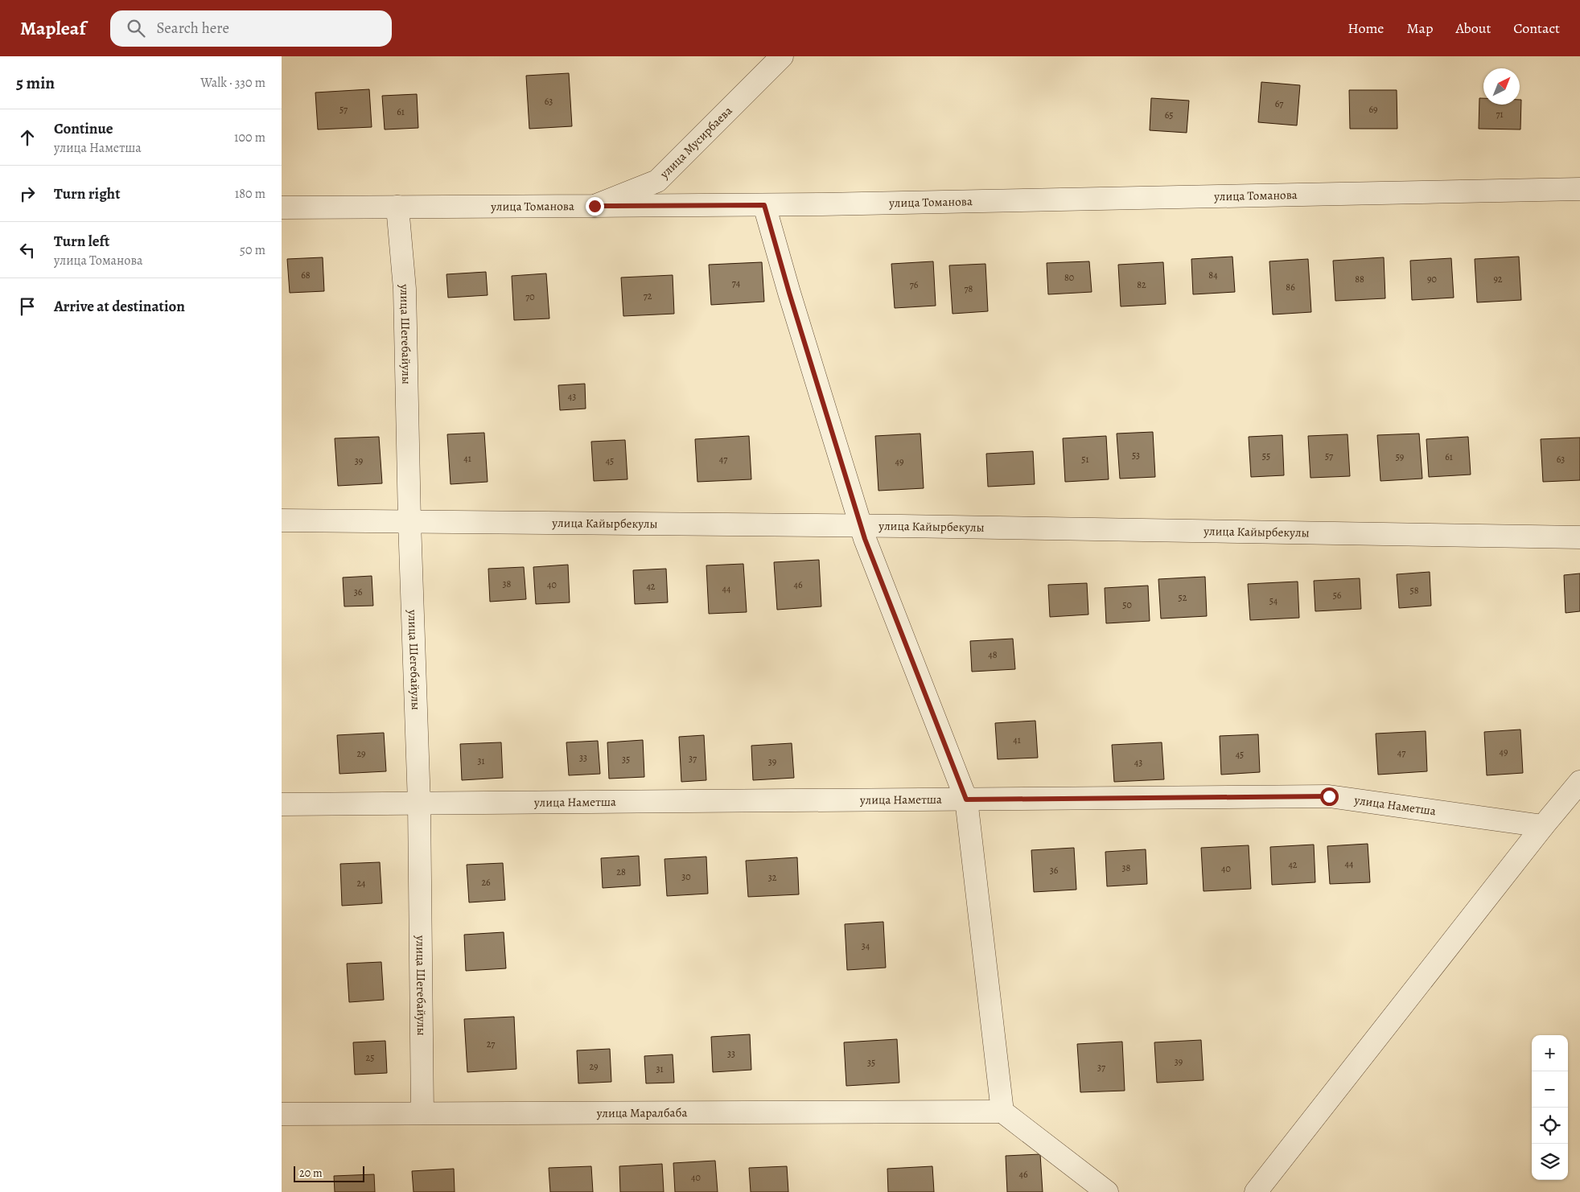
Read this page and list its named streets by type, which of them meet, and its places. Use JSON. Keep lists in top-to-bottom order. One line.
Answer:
{"streets":{"street":["улица Мусирбаева","улица Томанова","улица Шегебайулы","улица Кайырбекулы","улица Наметша","улица Маралбаба"]},"crossings":[["улица Мусирбаева","улица Томанова"],["улица Томанова","улица Шегебайулы"],["улица Шегебайулы","улица Кайырбекулы"],["улица Шегебайулы","улица Наметша"],["улица Шегебайулы","улица Маралбаба"]],"house_numbers":["63","67","57","69","61","71","65","68","84","80","88","90","92","74","76","82","86","78","72","70","43","53","55","57","59","61","41","47","51","63","39","45","49","38","40","46","42","44","58","36","56","52","54","50","48","41","49","47","29","45","33","37","35","31","39","43","44","42","38","40","36","28","30","32","26","24","34","27","33","25","39","35","29","37","31","46","40"],"scale_bar":"20 m","north":"top right","page":{"header":"Mapleaf","search":"Search here","nav":["Home","Map","About","Contact"],"heading":["5 min","Walk · 330 m"],"list":[["Continue","улица Наметша","100 m"],["Turn right","180 m"],["Turn left","улица Томанова","50 m"],"Arrive at destination"],"map_buttons":["+","−"],"scale":"20 m"}}
